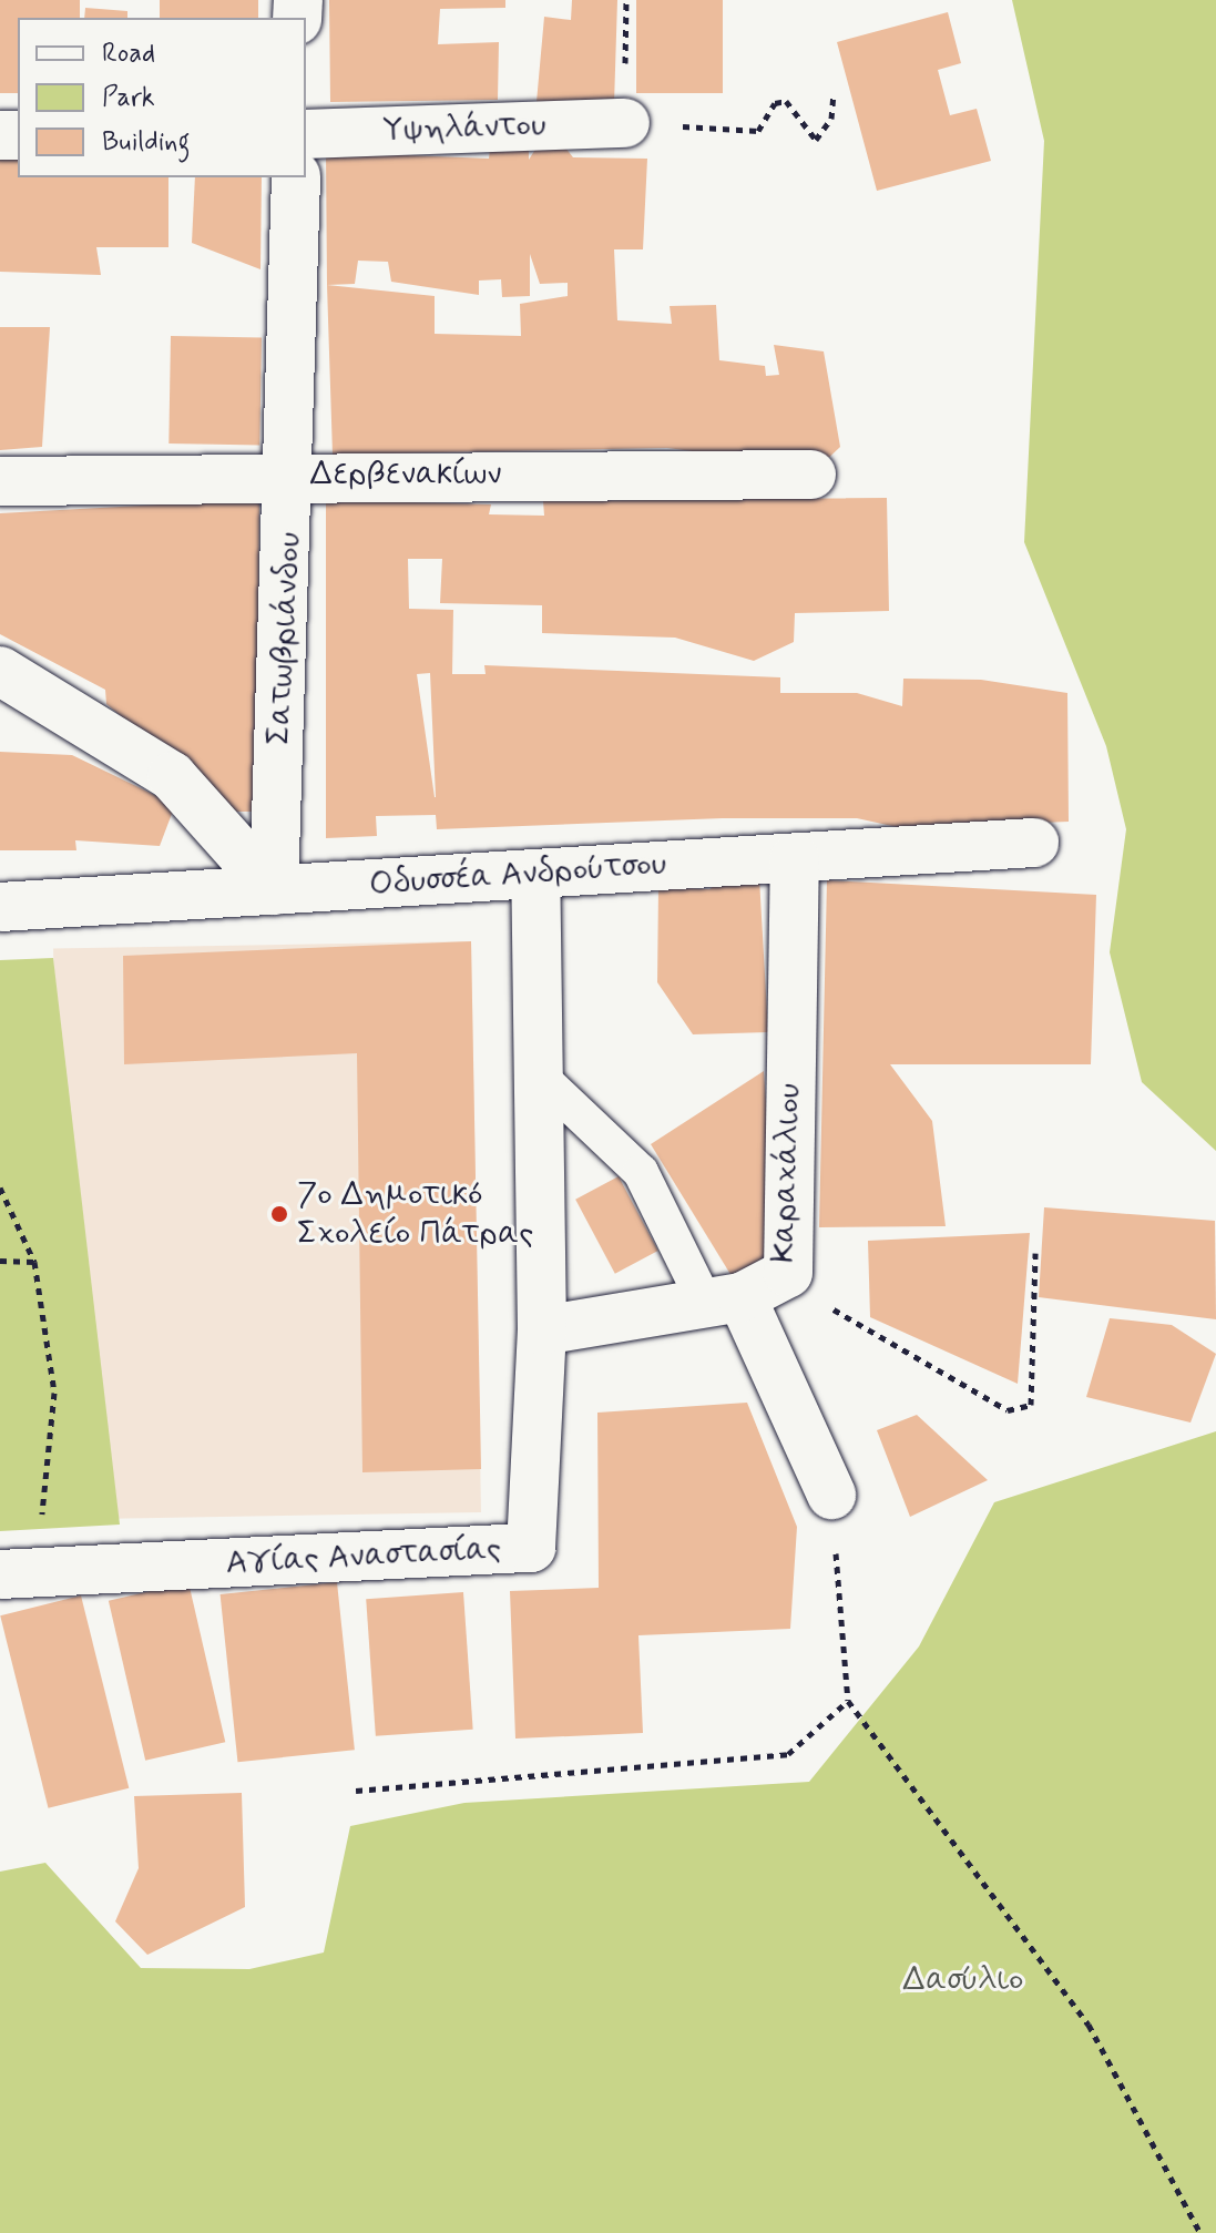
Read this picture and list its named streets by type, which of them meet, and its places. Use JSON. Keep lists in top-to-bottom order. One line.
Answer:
{"streets":{"street":["Υψηλάντου","Δερβενακίων","Σατωβριάνδου","Οδυσσέα Ανδρούτσου","Καραχάλιου","Αγίας Αναστασίας"]},"crossings":[["Δερβενακίων","Σατωβριάνδου"],["Σατωβριάνδου","Οδυσσέα Ανδρούτσου"],["Οδυσσέα Ανδρούτσου","Καραχάλιου"],["Οδυσσέα Ανδρούτσου","Αγίας Αναστασίας"]],"parks":["Δασύλιο"],"places":["7ο Δημοτικό Σχολείο Πάτρας"],"legend":["Road","Park","Building"]}
